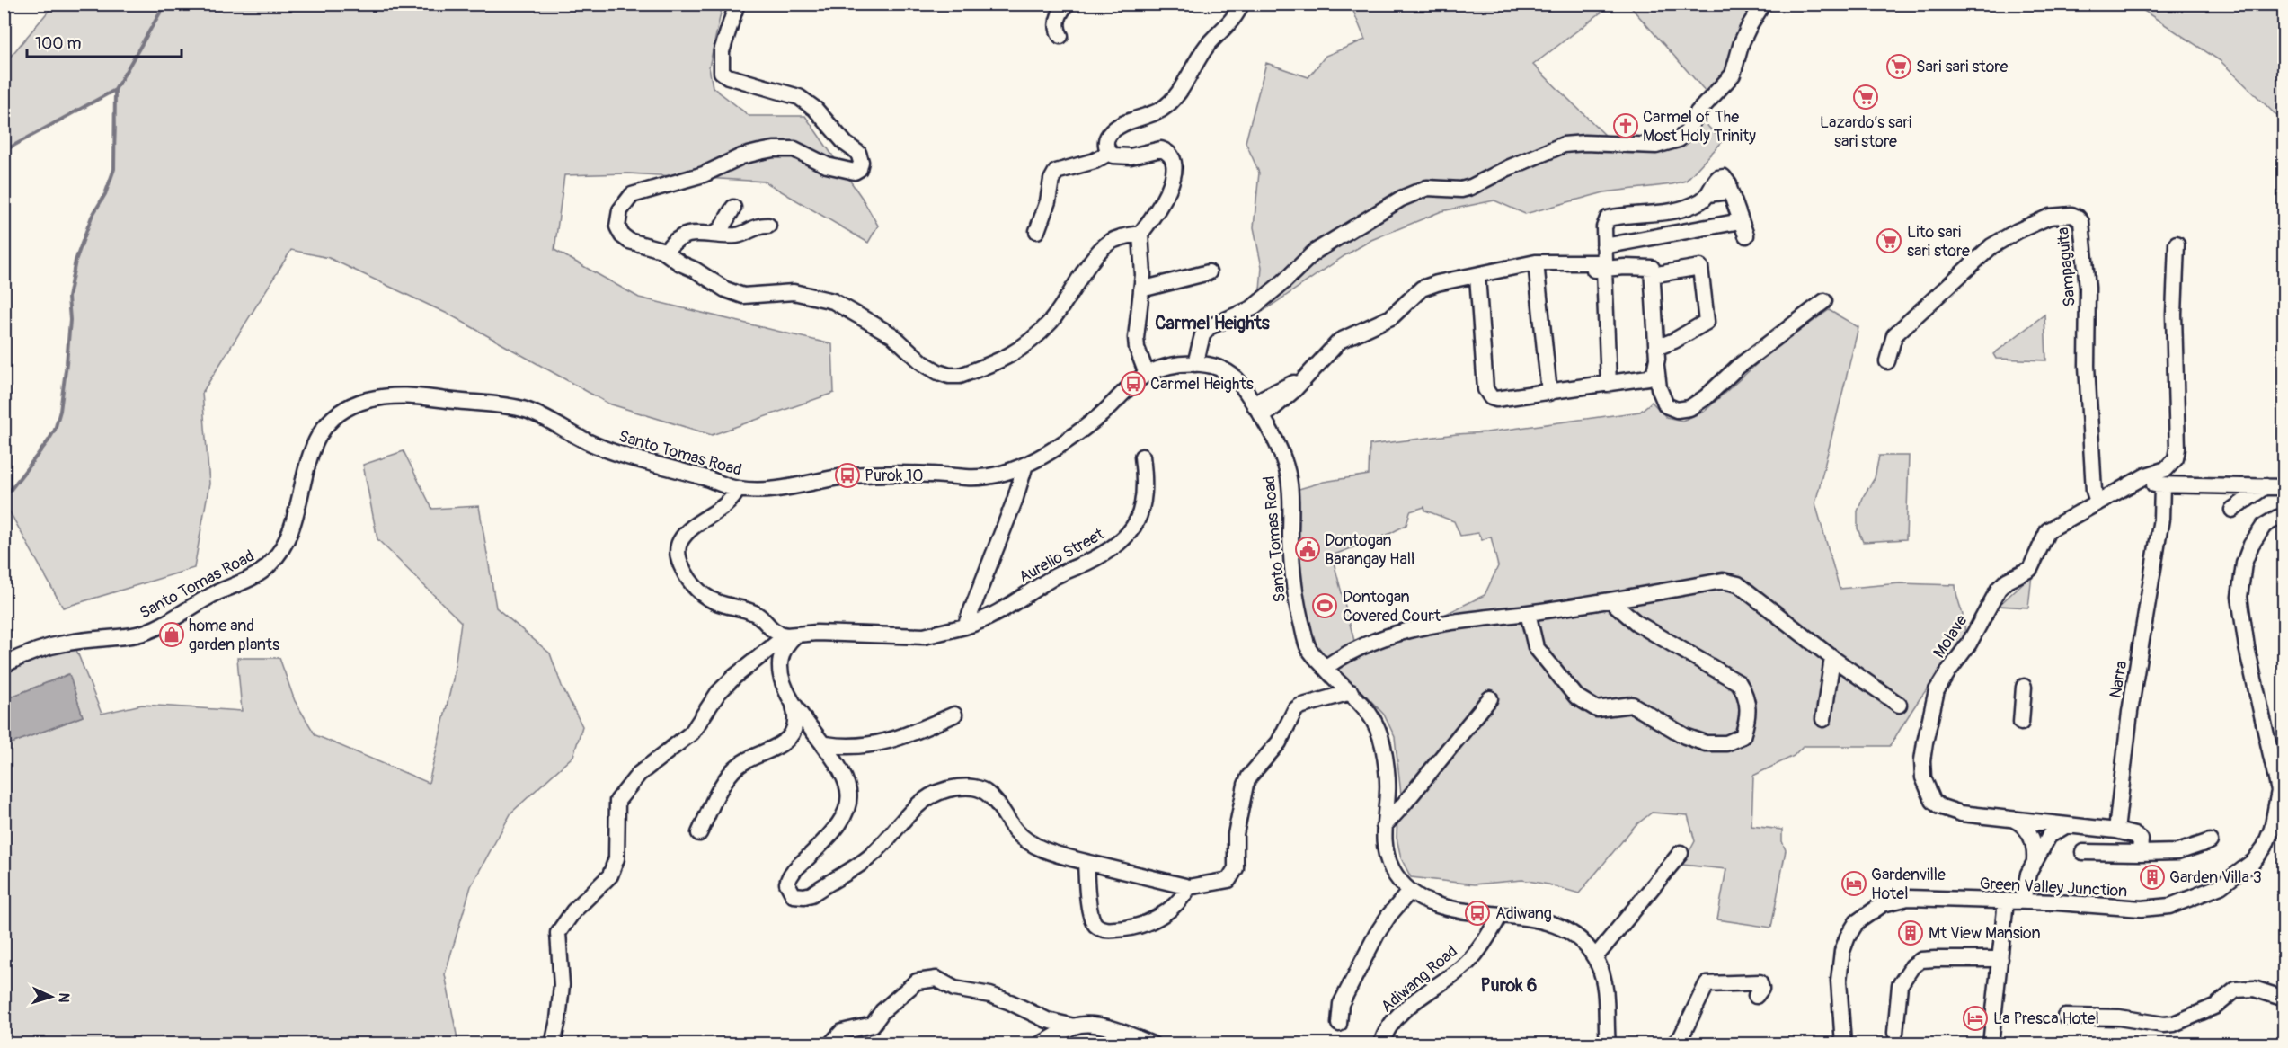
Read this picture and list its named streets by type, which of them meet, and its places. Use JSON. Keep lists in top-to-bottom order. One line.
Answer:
{"streets":{"street":["Sampaguita","Santo Tomas Road","Aurelio Street","Molave","Narra","Green Valley Junction","Adiwang Road"]},"crossings":[["Sampaguita","Molave"],["Santo Tomas Road","Adiwang Road"]],"districts":["Carmel Heights","Purok 6"],"places":{"supermarket":["Sari sari store","Lazardo’s sari sari store","Lito sari sari store"],"church":["Carmel of The Most Holy Trinity"],"bus stop":["Carmel Heights","Purok 10","Adiwang"],"public building":["Dontogan Barangay Hall"],"sports":["Dontogan Covered Court"],"shop":["home and garden plants"],"building":["Garden Villa 3","Mt View Mansion"],"hotel":["Gardenville Hotel","La Presca Hotel"]},"scale_bar":"100 m","north":"right"}
